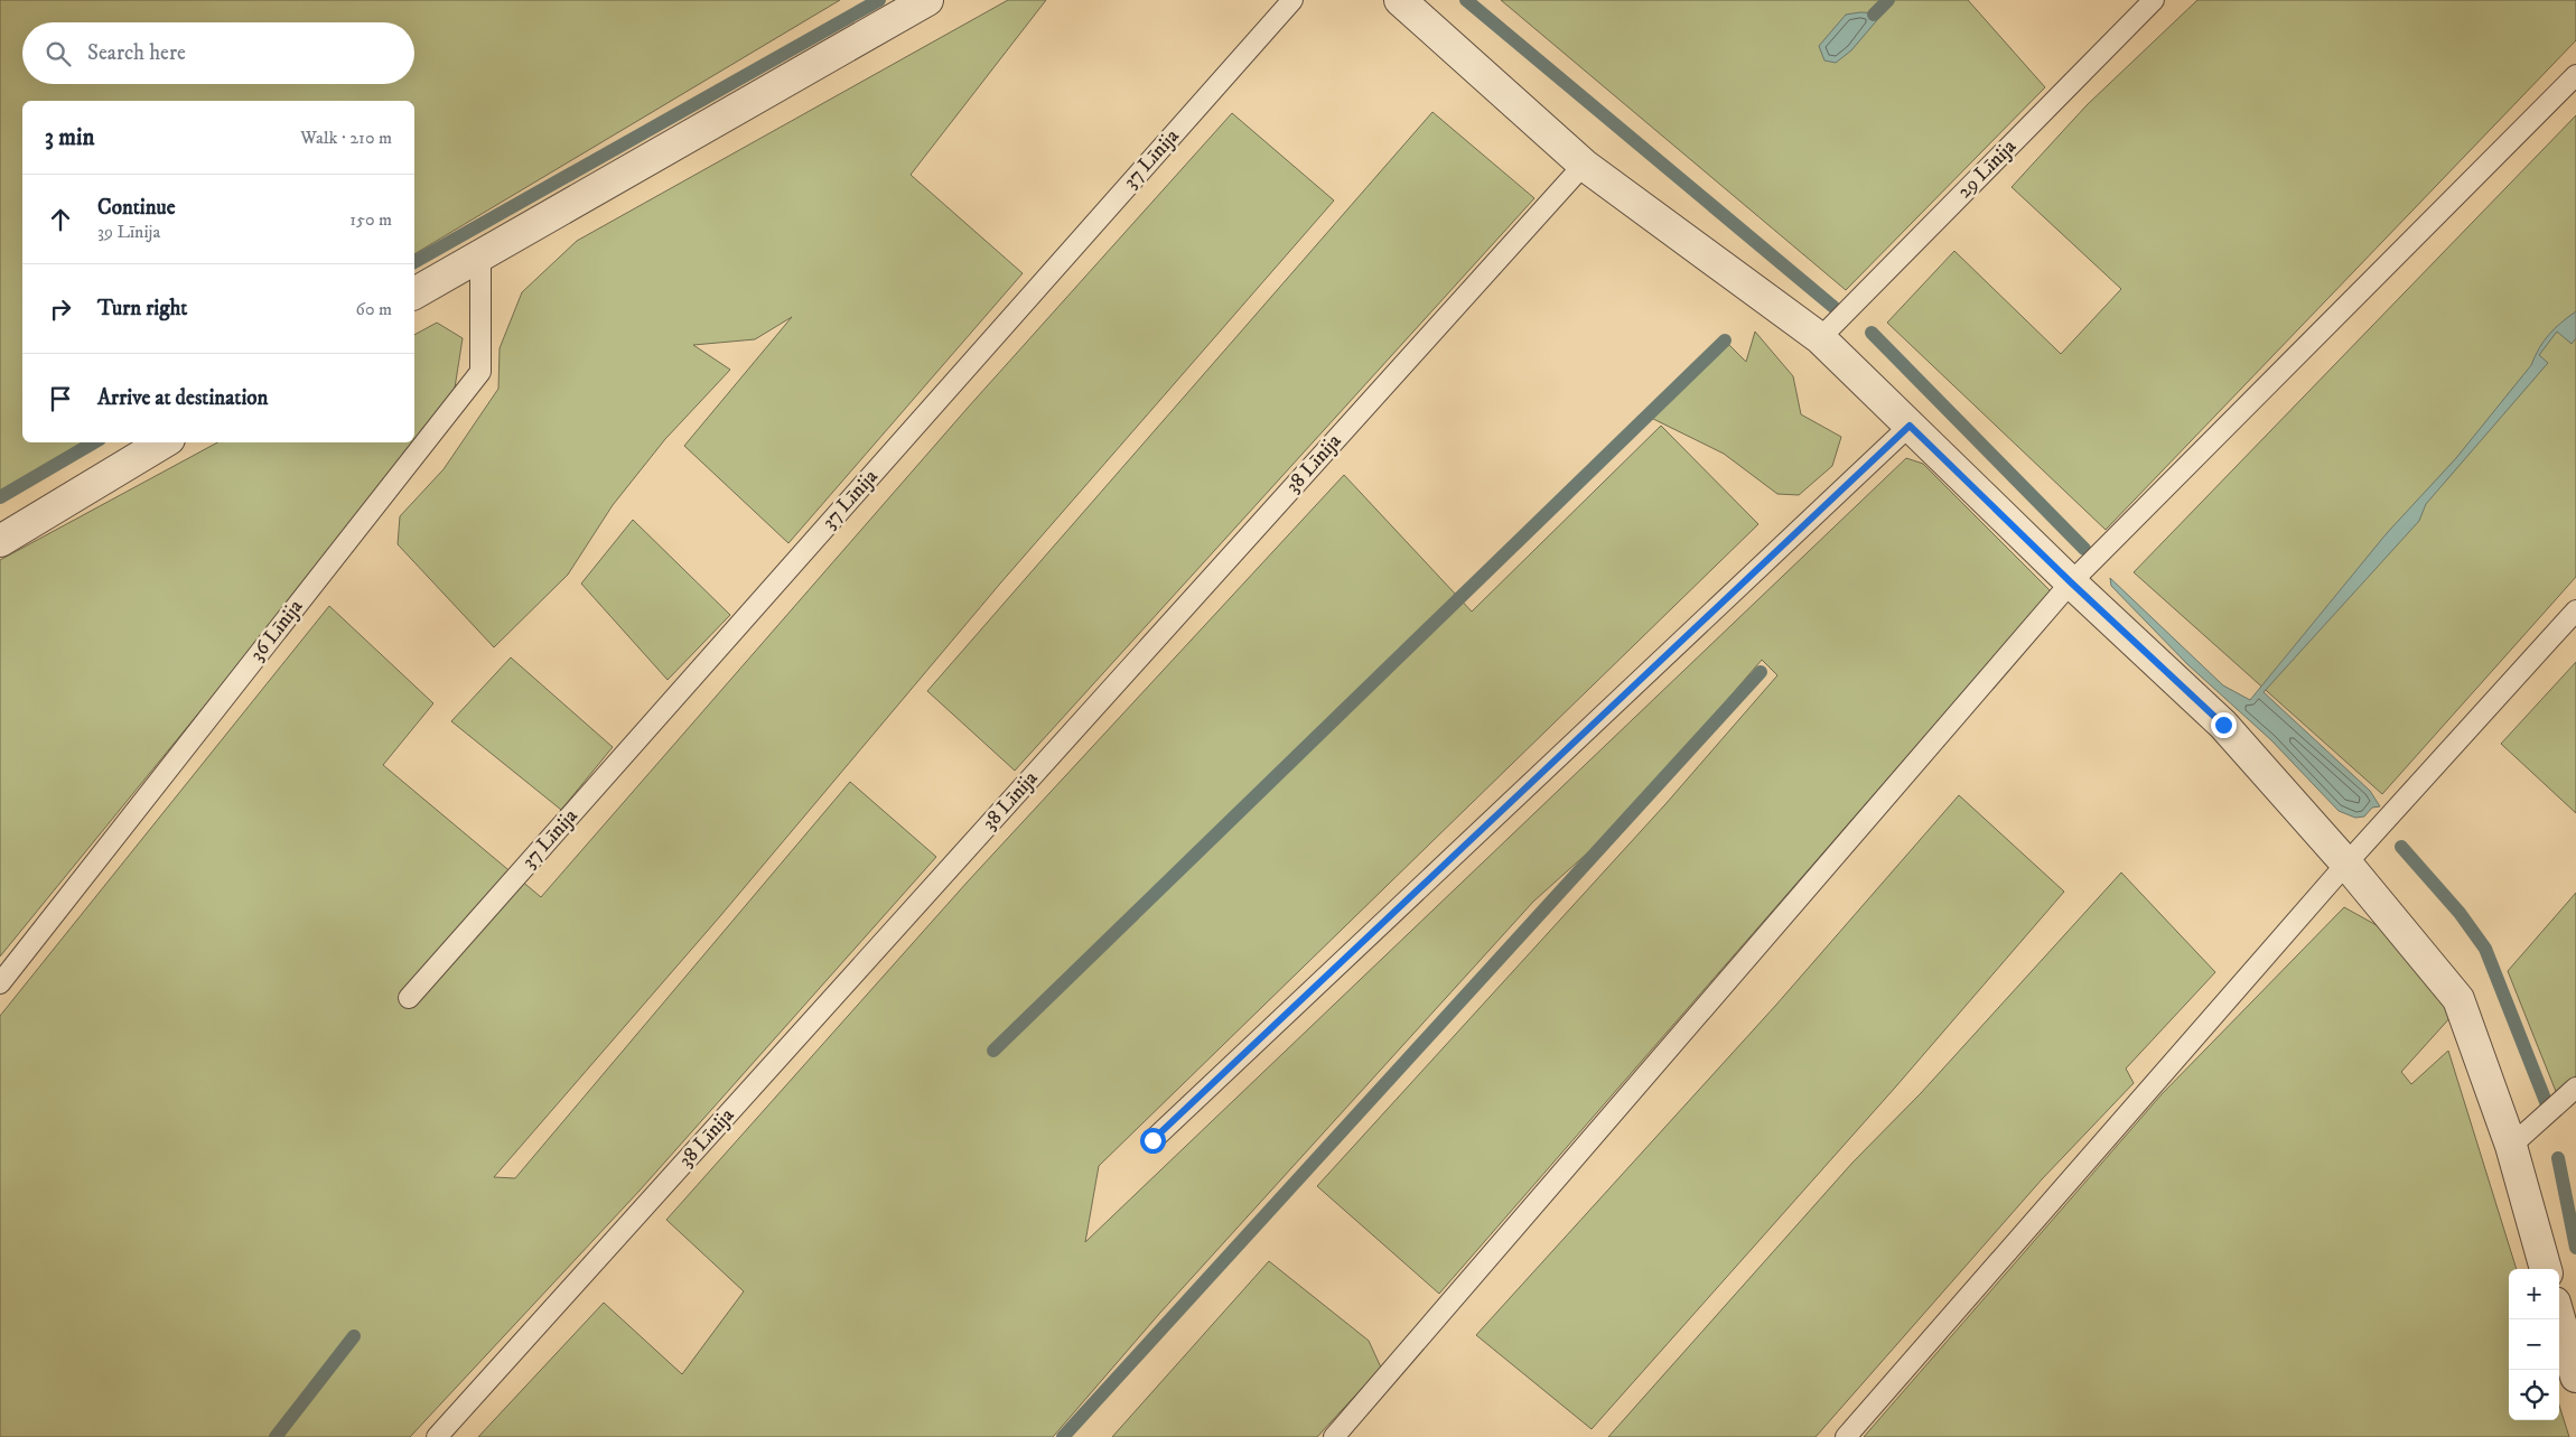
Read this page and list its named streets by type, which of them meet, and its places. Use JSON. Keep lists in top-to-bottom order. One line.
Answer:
{"streets":{"lane":["37 Līnija","29 Līnija","38 Līnija","36 Līnija"]},"page":{"search":"Search here","heading":["3 min","Walk · 210 m"],"list":[["Continue","39 Līnija","150 m"],["Turn right","60 m"],"Arrive at destination"],"map_buttons":["+","−"]}}
